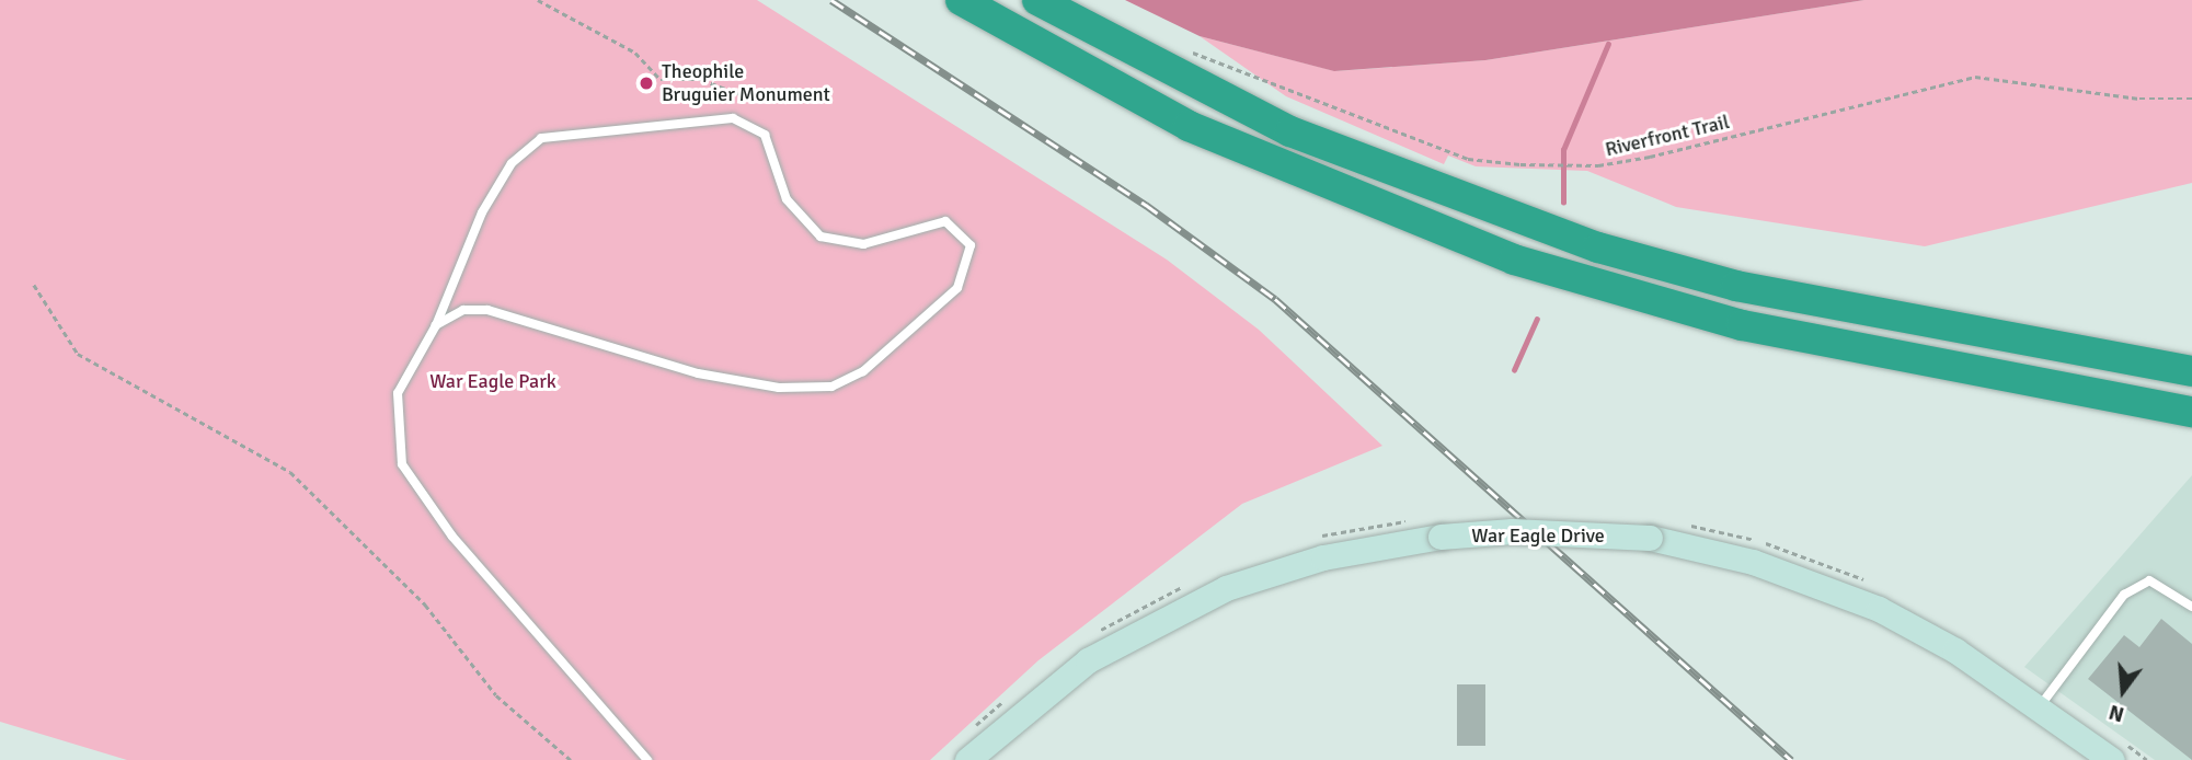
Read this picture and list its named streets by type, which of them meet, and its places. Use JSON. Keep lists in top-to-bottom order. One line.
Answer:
{"streets":{"main road":["War Eagle Drive"],"path":["Riverfront Trail"]},"parks":["War Eagle Park"],"places":["Theophile Bruguier Monument"],"north":"bottom"}
